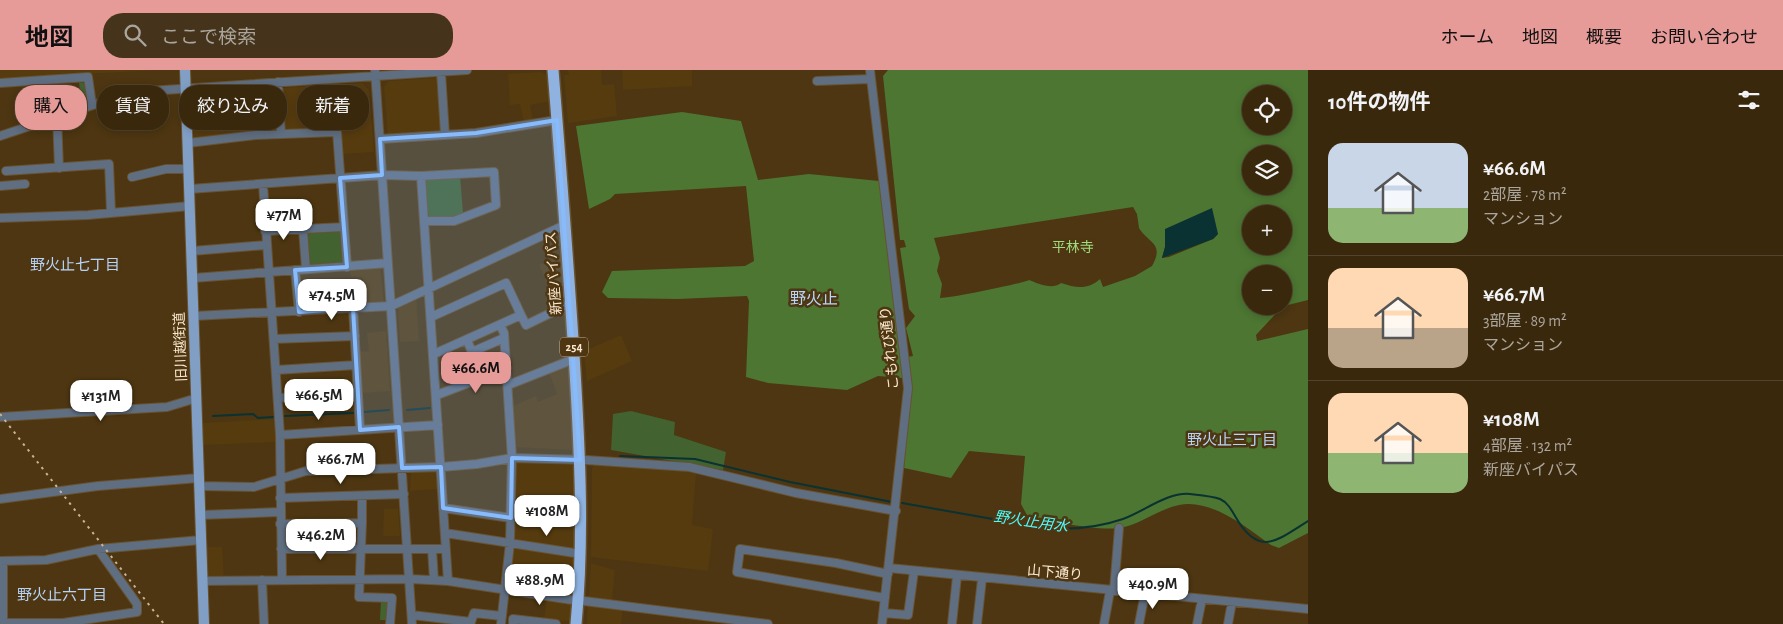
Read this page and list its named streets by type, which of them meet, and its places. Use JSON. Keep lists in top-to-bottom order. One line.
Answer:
{"streets":{"highway":["新座バイパス","254"],"main road":["旧川越街道"],"street":["こもれび通り","山下通り"]},"crossings":[["こもれび通り","山下通り"]],"districts":["野火止七丁目","野火止","野火止三丁目","野火止六丁目"],"water":["野火止用水"],"parks":["平林寺"],"page":{"header":"地図","search":"ここで検索","nav":["ホーム","地図","概要","お問い合わせ"],"heading":"10件の物件","map_buttons":["+","−"],"chip":["購入","賃貸","絞り込み","新着"],"list":[{"name":"¥66.6M","note":"2部屋 · 78 m² · マンション"},{"name":"¥66.7M","note":"3部屋 · 89 m² · マンション"},{"name":"¥108M","note":"4部屋 · 132 m² · 新座バイパス"}],"price":["¥77M","¥74.5M","¥66.6M","¥66.5M","¥131M","¥66.7M","¥108M","¥46.2M","¥88.9M","¥40.9M"]}}
